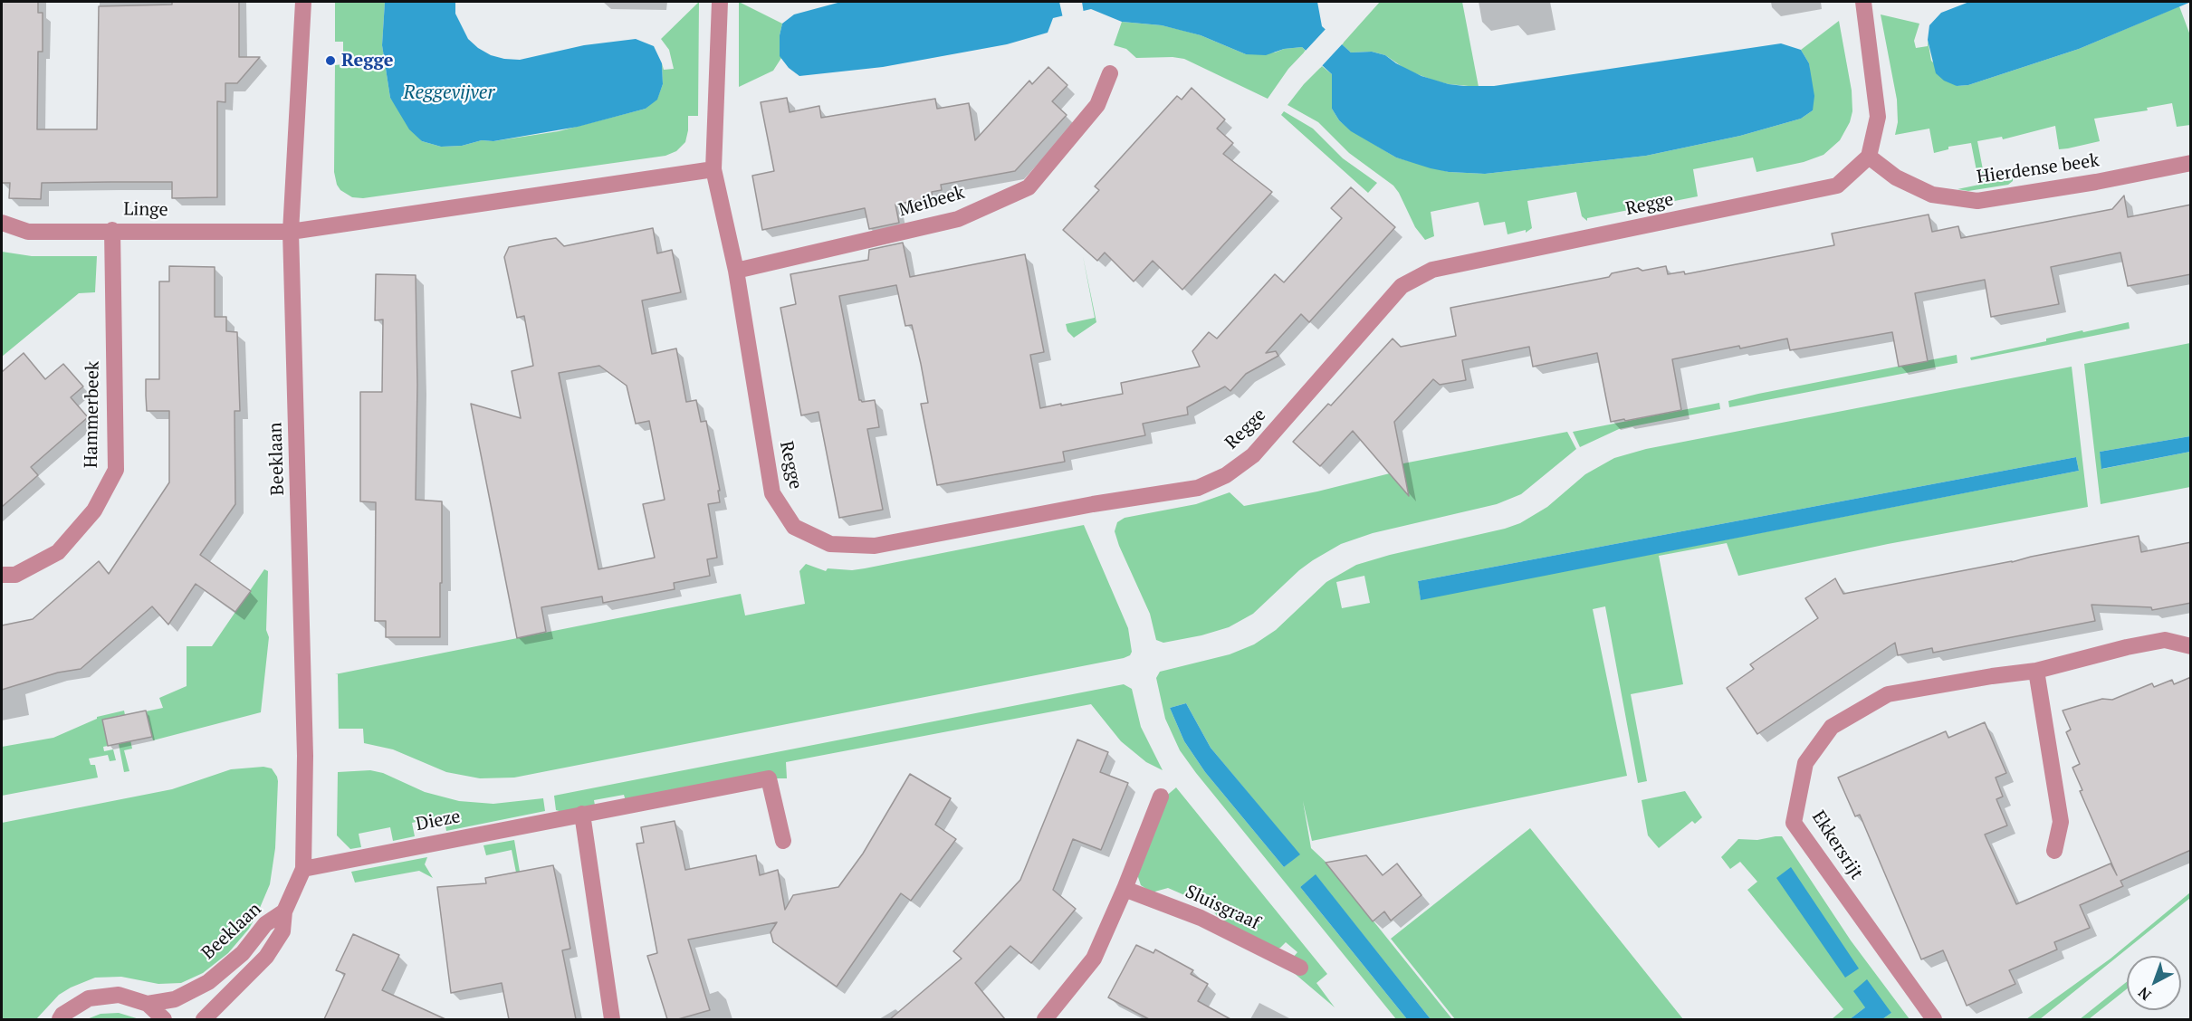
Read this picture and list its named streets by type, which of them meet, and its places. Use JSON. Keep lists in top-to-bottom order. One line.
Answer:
{"streets":{"street":["Hierdense beek","Meibeek","Regge","Linge","Hammerbeek","Beeklaan","Dieze","Ekkersrijt","Sluisgraaf"]},"crossings":[["Hierdense beek","Regge"],["Meibeek","Regge"],["Linge","Hammerbeek"],["Linge","Beeklaan"],["Beeklaan","Dieze"]],"water":["Reggevijver"],"places":["Regge"],"north":"bottom left"}
